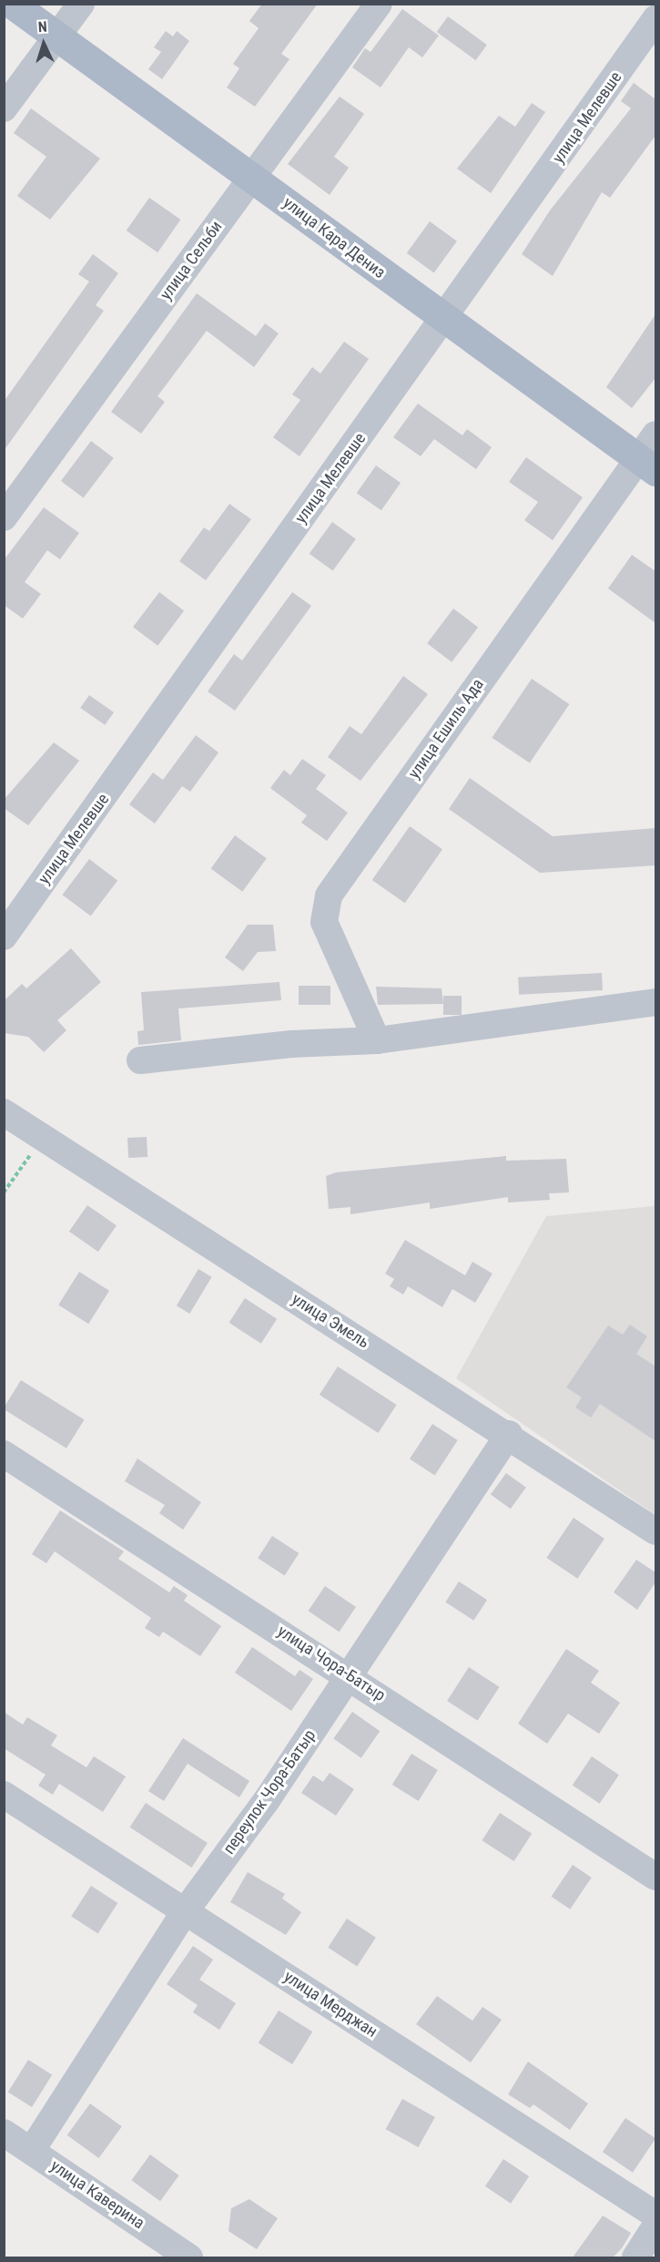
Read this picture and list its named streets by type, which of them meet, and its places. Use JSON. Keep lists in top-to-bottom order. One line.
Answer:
{"streets":{"main road":["улица Кара Дениз"],"street":["улица Мелевше","улица Сельби","улица Ешиль Ада","улица Эмель","улица Чора-Батыр","переулок Чора-Батыр","улица Мерджан","улица Каверина"]},"crossings":[["улица Мелевше","улица Кара Дениз"],["улица Кара Дениз","улица Сельби"],["улица Кара Дениз","улица Ешиль Ада"],["улица Эмель","переулок Чора-Батыр"],["улица Чора-Батыр","переулок Чора-Батыр"],["переулок Чора-Батыр","улица Мерджан"],["переулок Чора-Батыр","улица Каверина"]],"north":"top"}
